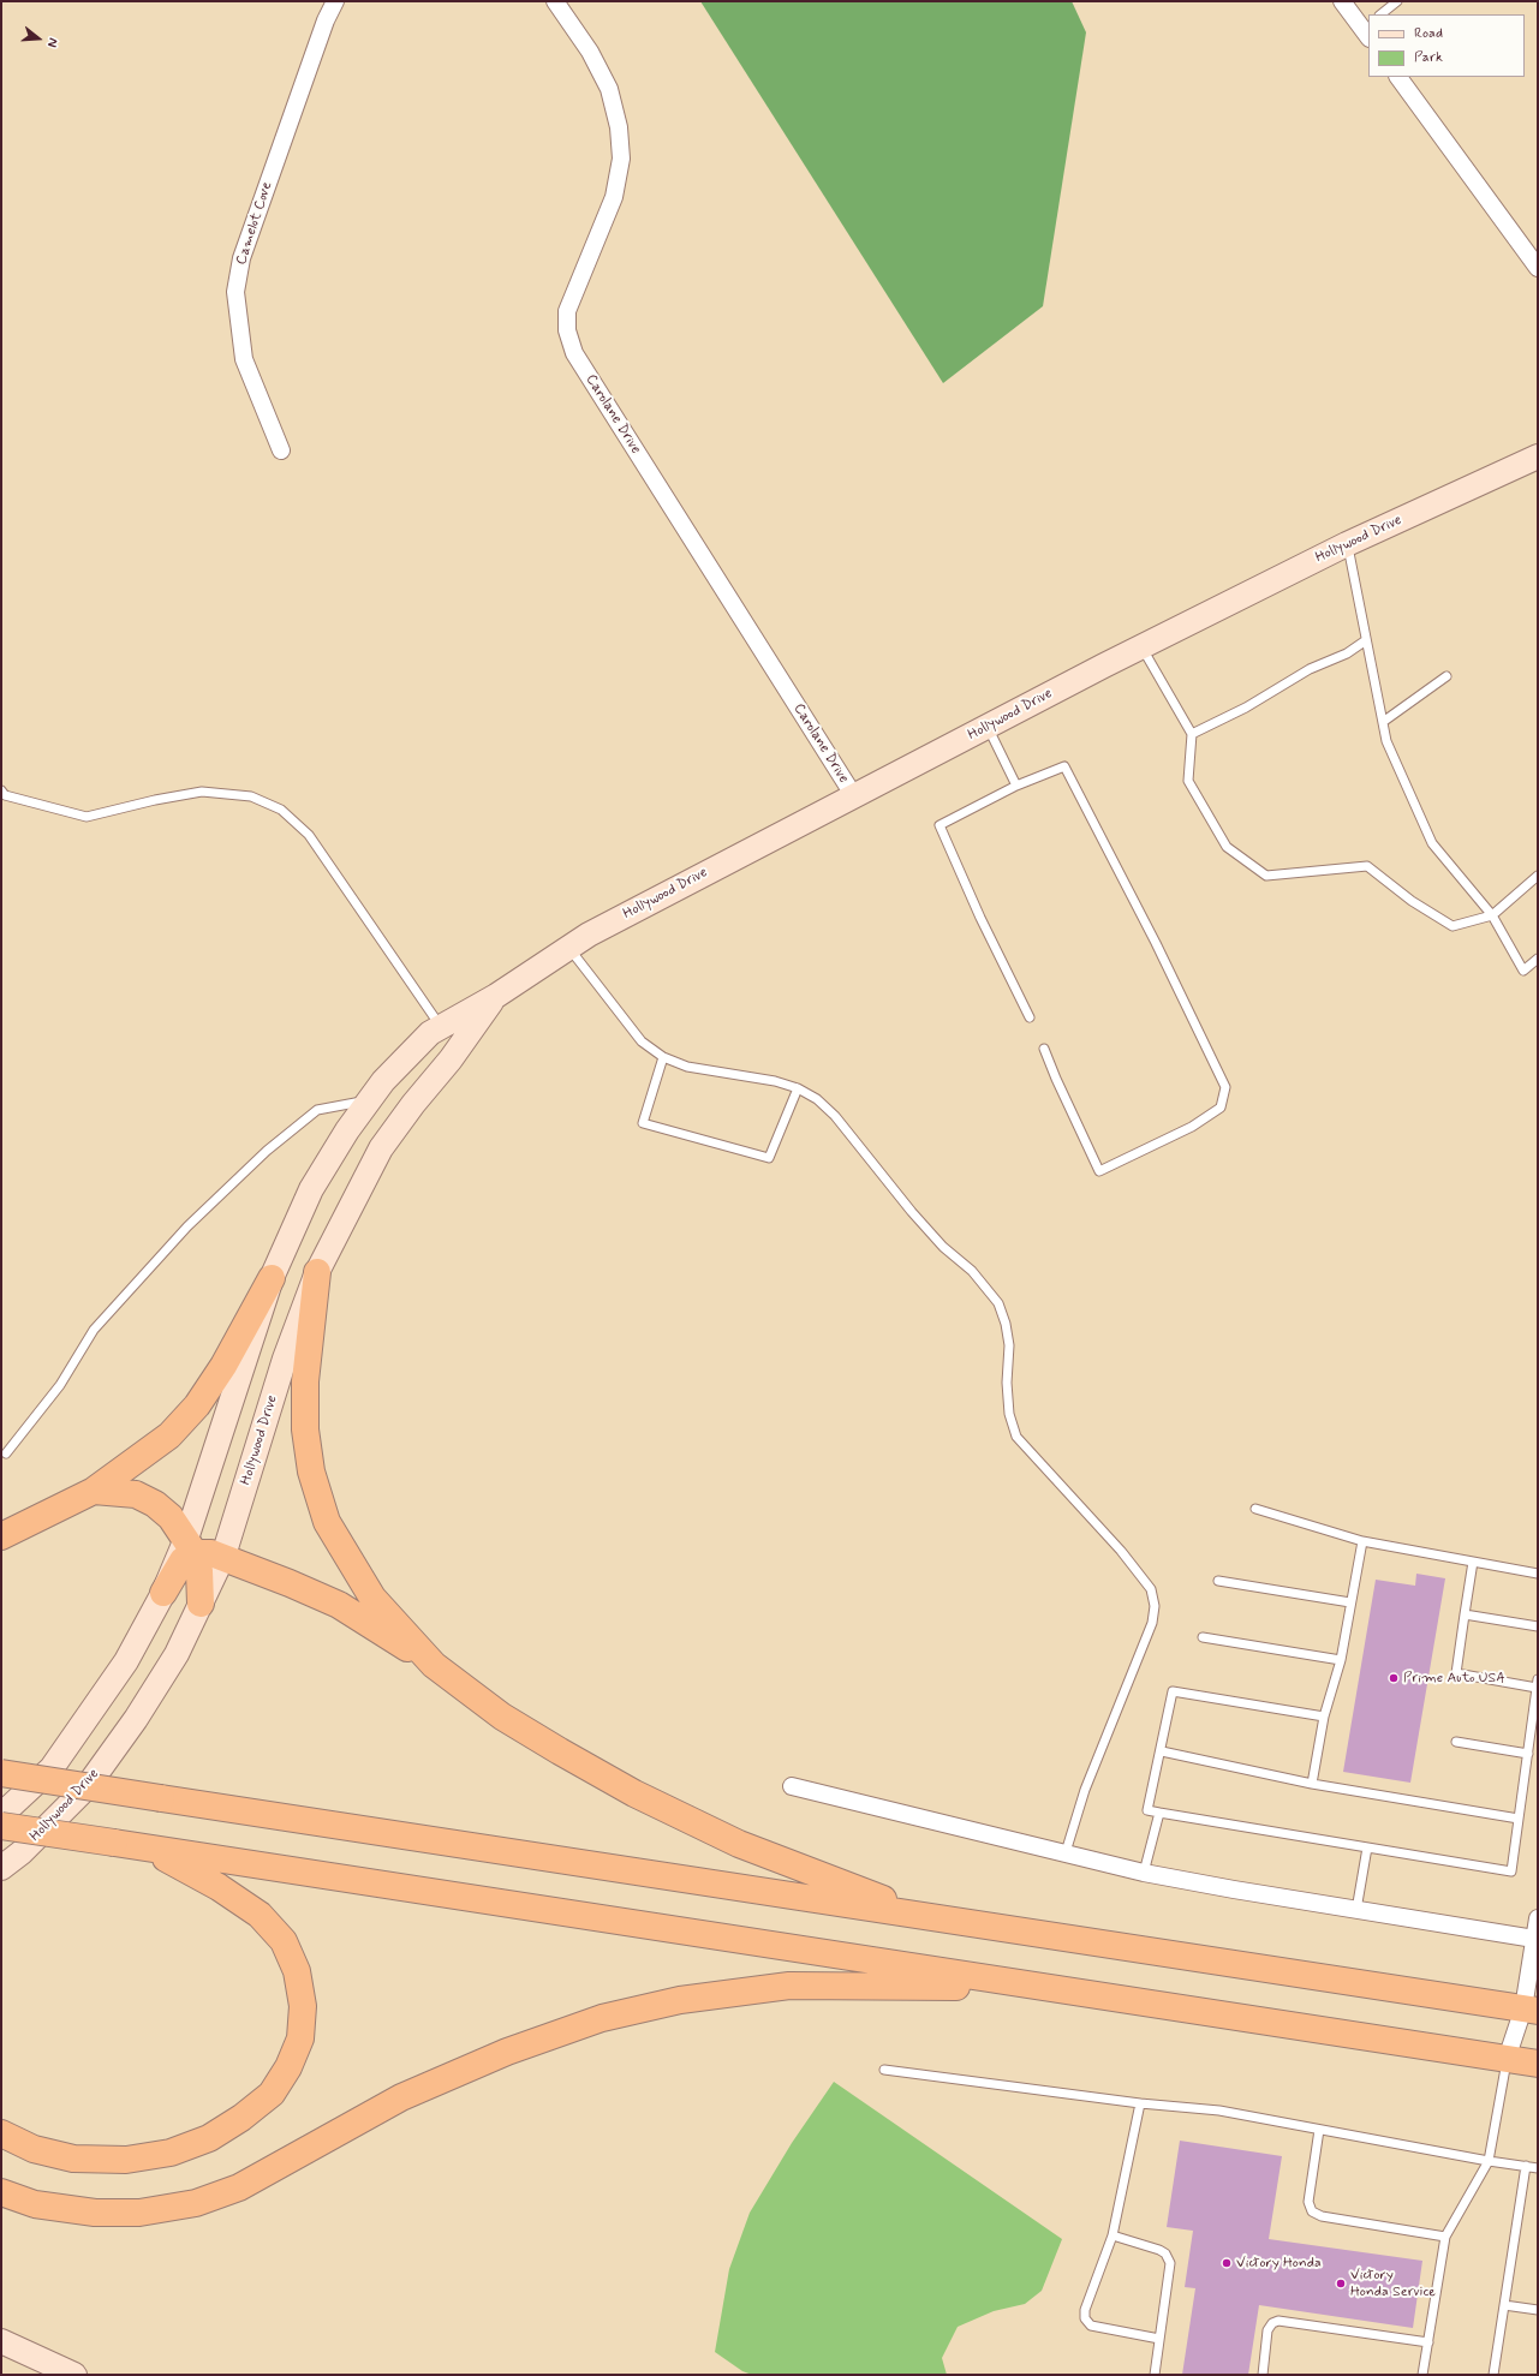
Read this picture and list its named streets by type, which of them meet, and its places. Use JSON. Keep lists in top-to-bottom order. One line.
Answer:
{"streets":{"main road":["Hollywood Drive"],"street":["Camelot Cove","Carolane Drive"]},"crossings":[["Carolane Drive","Hollywood Drive"]],"places":["Prime Auto USA","Victory Honda","Victory Honda Service"],"legend":["Road","Park"],"north":"right"}
